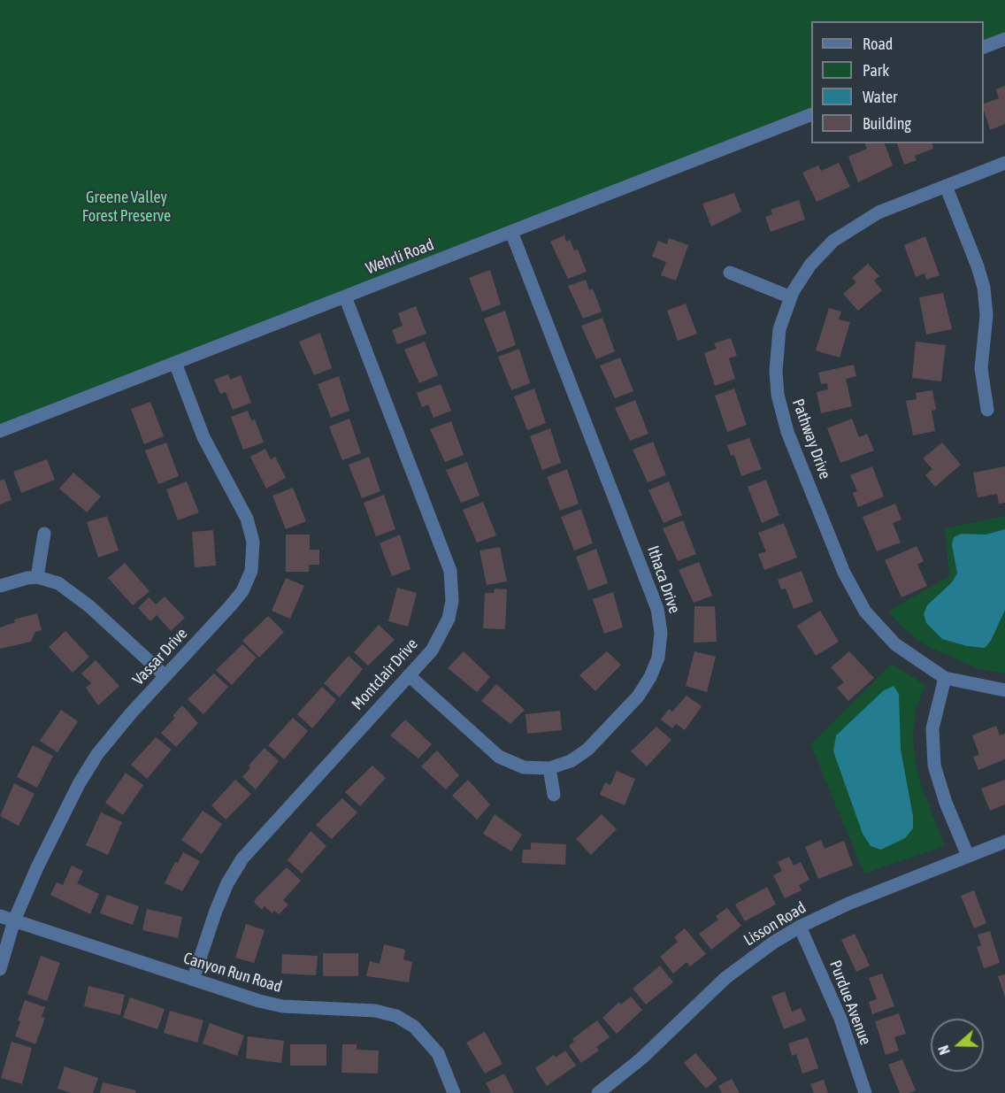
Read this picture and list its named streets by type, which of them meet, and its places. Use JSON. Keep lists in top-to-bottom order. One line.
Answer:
{"streets":{"street":["Wehrli Road","Pathway Drive","Ithaca Drive","Vassar Drive","Montclair Drive","Lisson Road","Canyon Run Road","Purdue Avenue"]},"crossings":[["Wehrli Road","Ithaca Drive"],["Wehrli Road","Vassar Drive"],["Wehrli Road","Montclair Drive"],["Ithaca Drive","Montclair Drive"],["Vassar Drive","Canyon Run Road"],["Montclair Drive","Canyon Run Road"],["Lisson Road","Purdue Avenue"]],"parks":["Greene Valley Forest Preserve"],"legend":["Road","Park","Water","Building"],"north":"left"}
